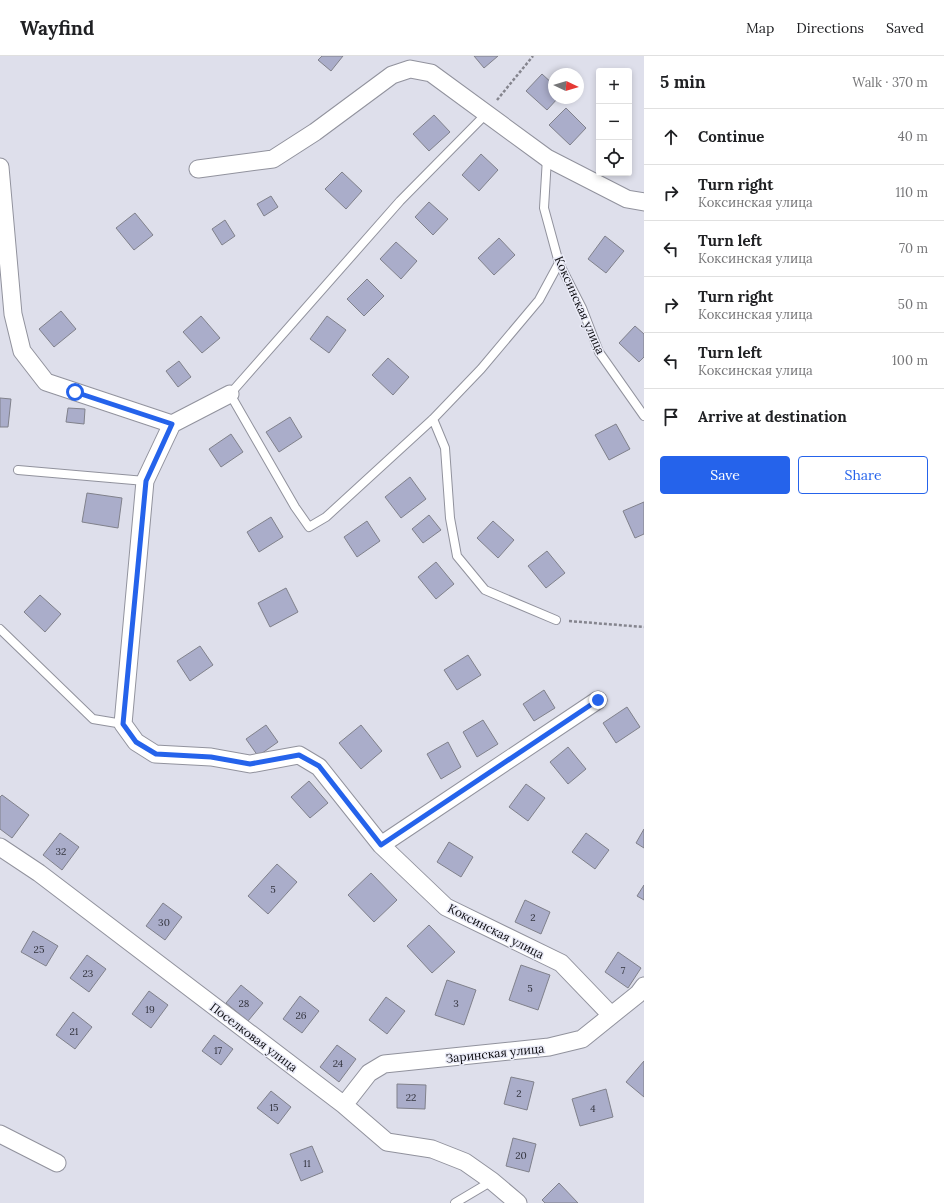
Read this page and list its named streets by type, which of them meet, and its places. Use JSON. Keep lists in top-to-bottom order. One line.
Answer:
{"streets":{"street":["Коксинская улица","Поселковая улица","Заринская улица"]},"crossings":[["Коксинская улица","Заринская улица"],["Поселковая улица","Заринская улица"]],"house_numbers":["32","5","2","30","25","7","23","5","28","3","19","26","21","17","24","2","22","15","4","20","11"],"north":"right","page":{"header":"Wayfind","nav":["Map","Directions","Saved"],"heading":["5 min","Walk · 370 m"],"map_buttons":["+","−"],"list":[["Continue","40 m"],["Turn right","Коксинская улица","110 m"],["Turn left","Коксинская улица","70 m"],["Turn right","Коксинская улица","50 m"],["Turn left","Коксинская улица","100 m"],"Arrive at destination"],"buttons":["Save","Share"]}}
